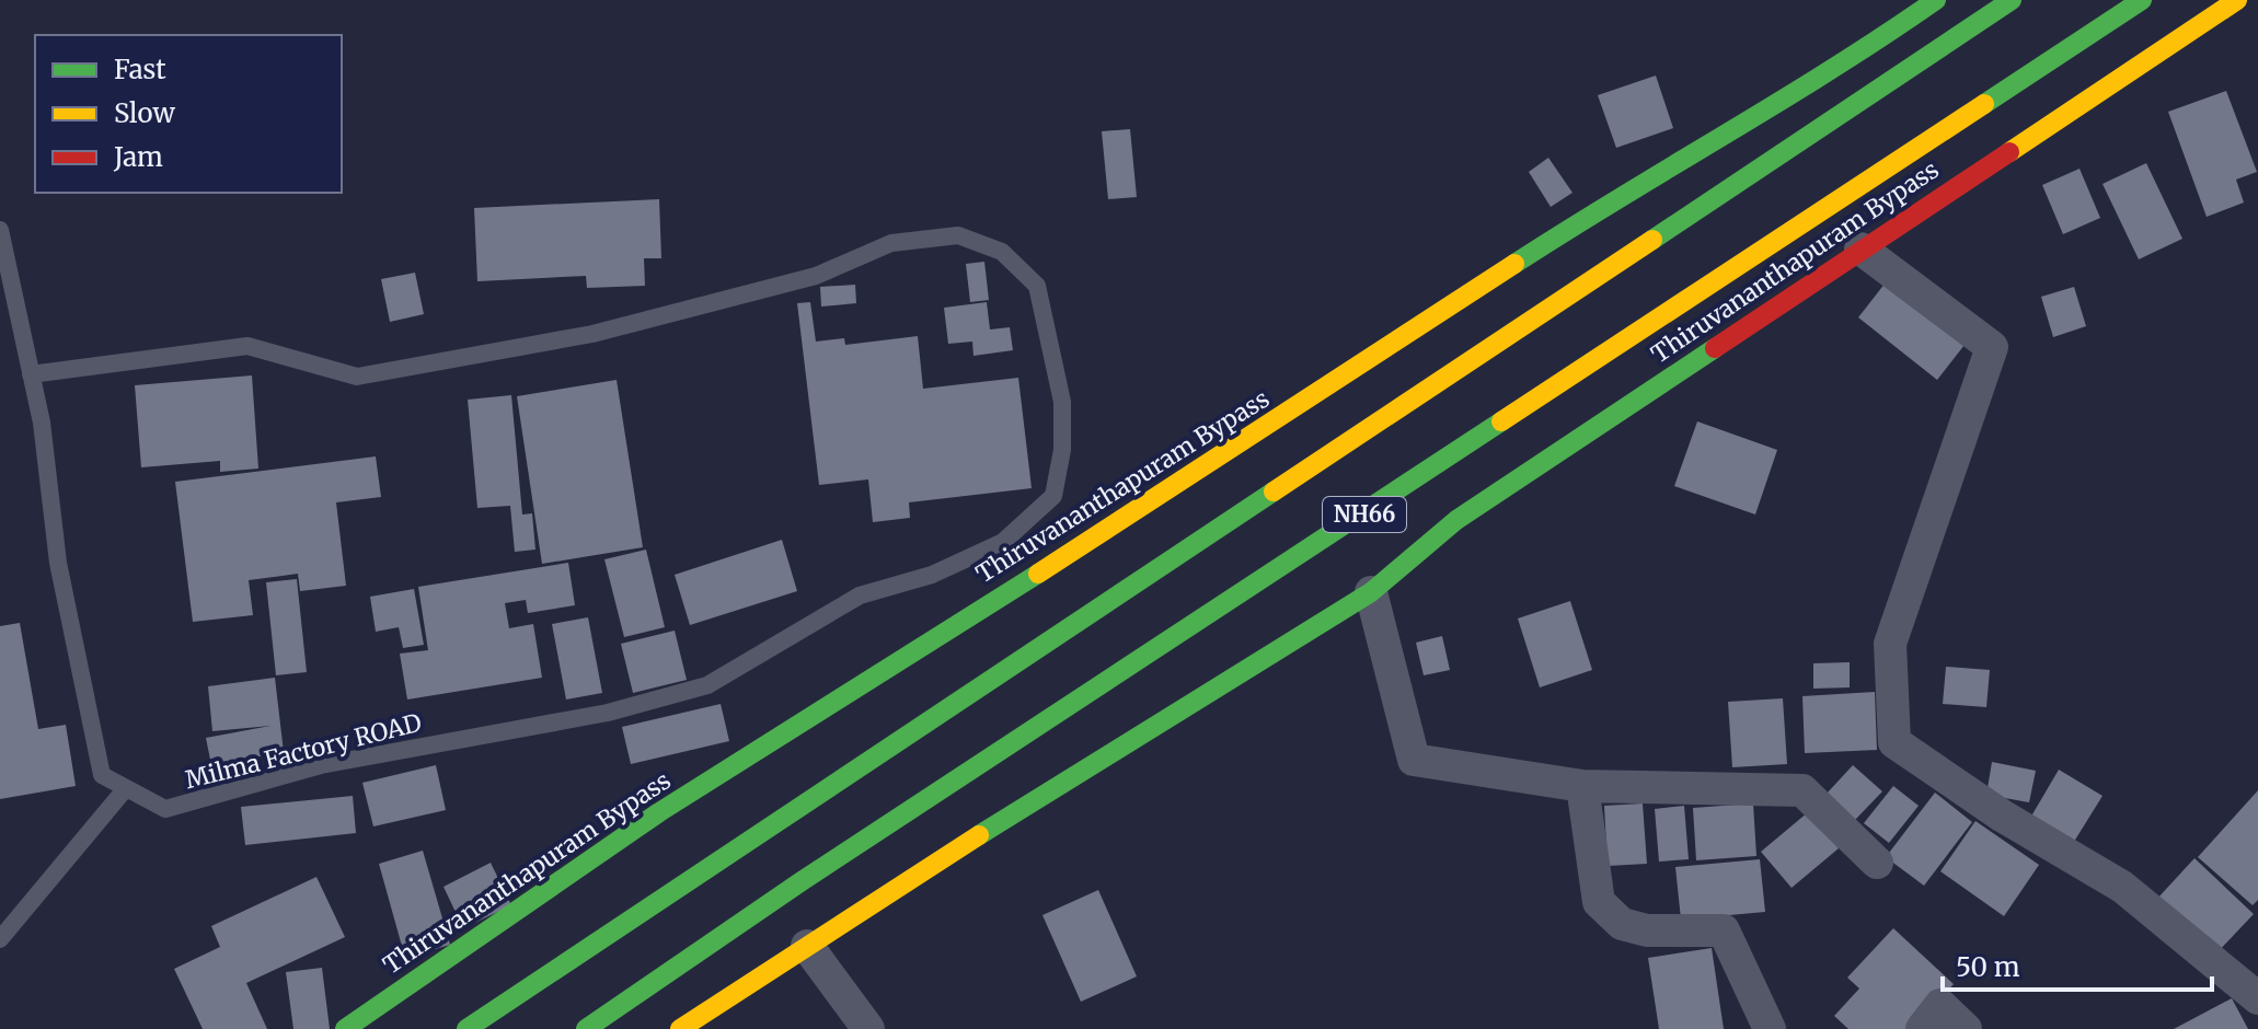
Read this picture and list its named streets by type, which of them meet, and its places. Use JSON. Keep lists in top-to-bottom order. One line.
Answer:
{"streets":{"main road":["Thiruvananthapuram Bypass","NH66"],"lane":["Milma Factory ROAD"]},"legend":["Fast","Slow","Jam"],"scale_bar":"50 m"}
